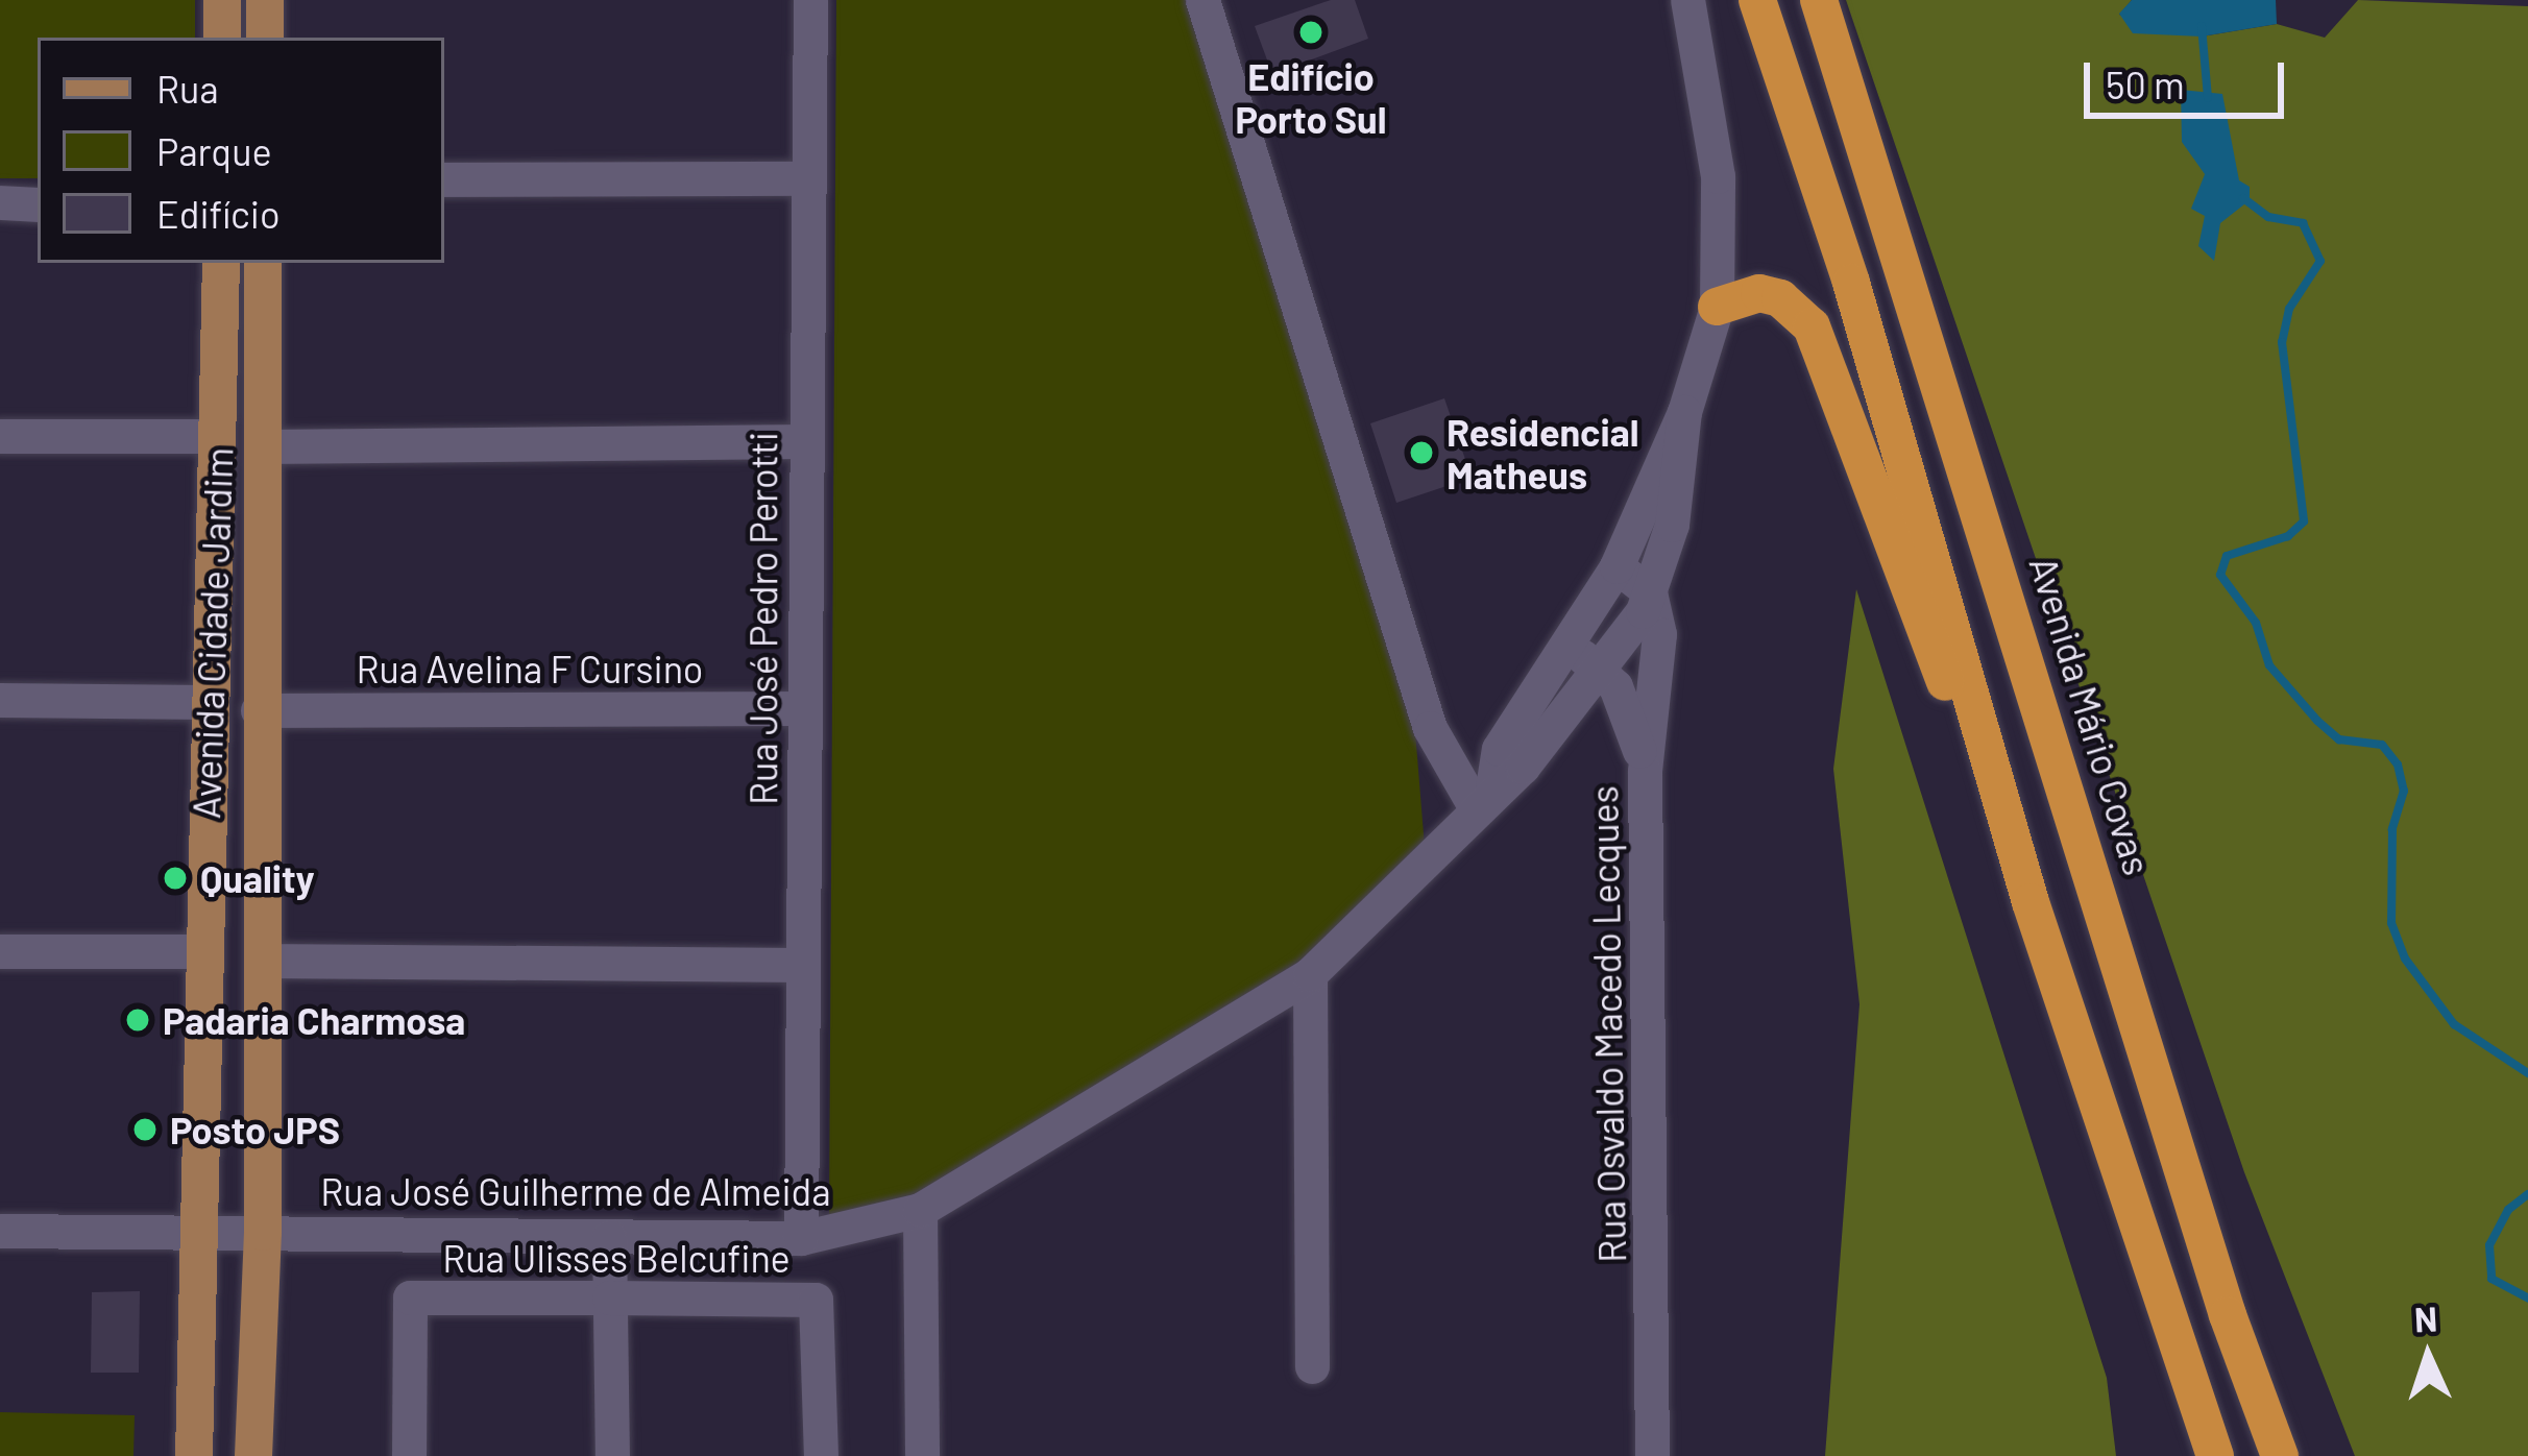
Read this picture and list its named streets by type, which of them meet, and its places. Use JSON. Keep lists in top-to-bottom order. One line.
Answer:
{"streets":{"highway":["Avenida Mário Covas"],"main road":["Avenida Cidade Jardim"],"street":["Rua José Pedro Perotti","Rua Avelina F Cursino","Rua Osvaldo Macedo Lecques","Rua José Guilherme de Almeida","Rua Ulisses Belcufine"]},"crossings":[["Rua José Pedro Perotti","Rua Avelina F Cursino"],["Rua José Pedro Perotti","Rua José Guilherme de Almeida"],["Avenida Cidade Jardim","Rua Avelina F Cursino"],["Avenida Cidade Jardim","Rua José Guilherme de Almeida"],["Rua Osvaldo Macedo Lecques","Rua José Guilherme de Almeida"]],"places":["Edifício Porto Sul","Residencial Matheus","Quality","Padaria Charmosa","Posto JPS"],"legend":["Rua","Parque","Edifício"],"scale_bar":"50 m","north":"top"}
